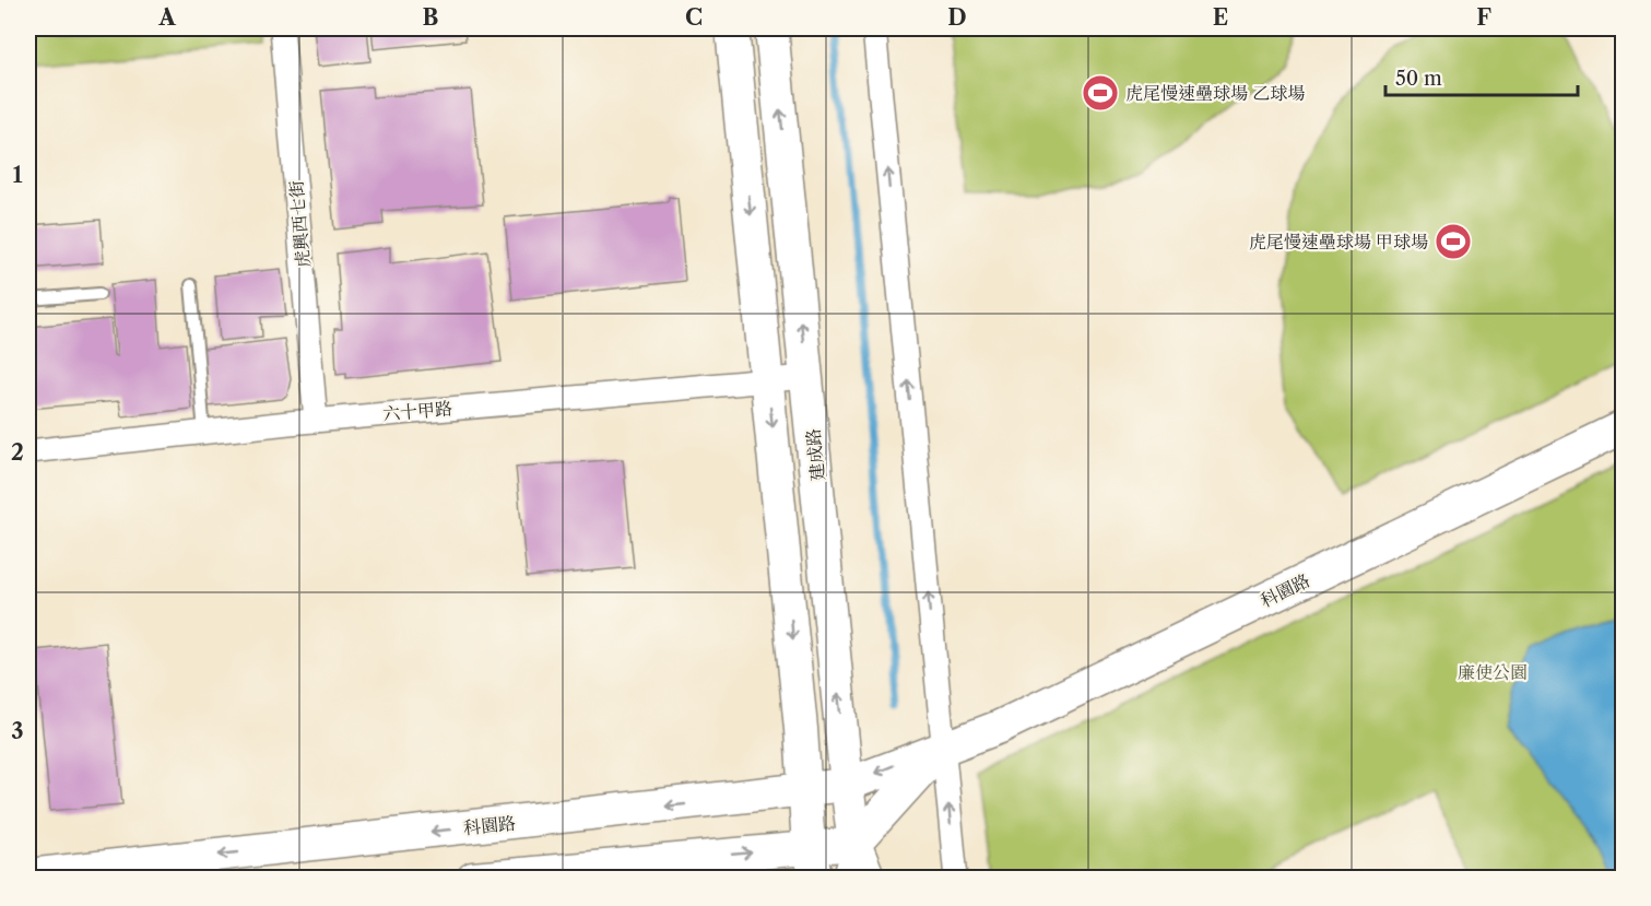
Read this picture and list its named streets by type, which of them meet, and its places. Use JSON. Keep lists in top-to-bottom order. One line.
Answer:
{"streets":{"street":["虎興西七街","六十甲路","建成路","科園路"]},"crossings":[["虎興西七街","六十甲路"],["六十甲路","建成路"],["建成路","科園路"]],"parks":["廉使公園"],"places":{"sports":["虎尾慢速壘球場 乙球場","虎尾慢速壘球場 甲球場"]},"scale_bar":"50 m","grid":{"columns":["A","B","C","D","E","F"],"rows":["1","2","3"]}}
